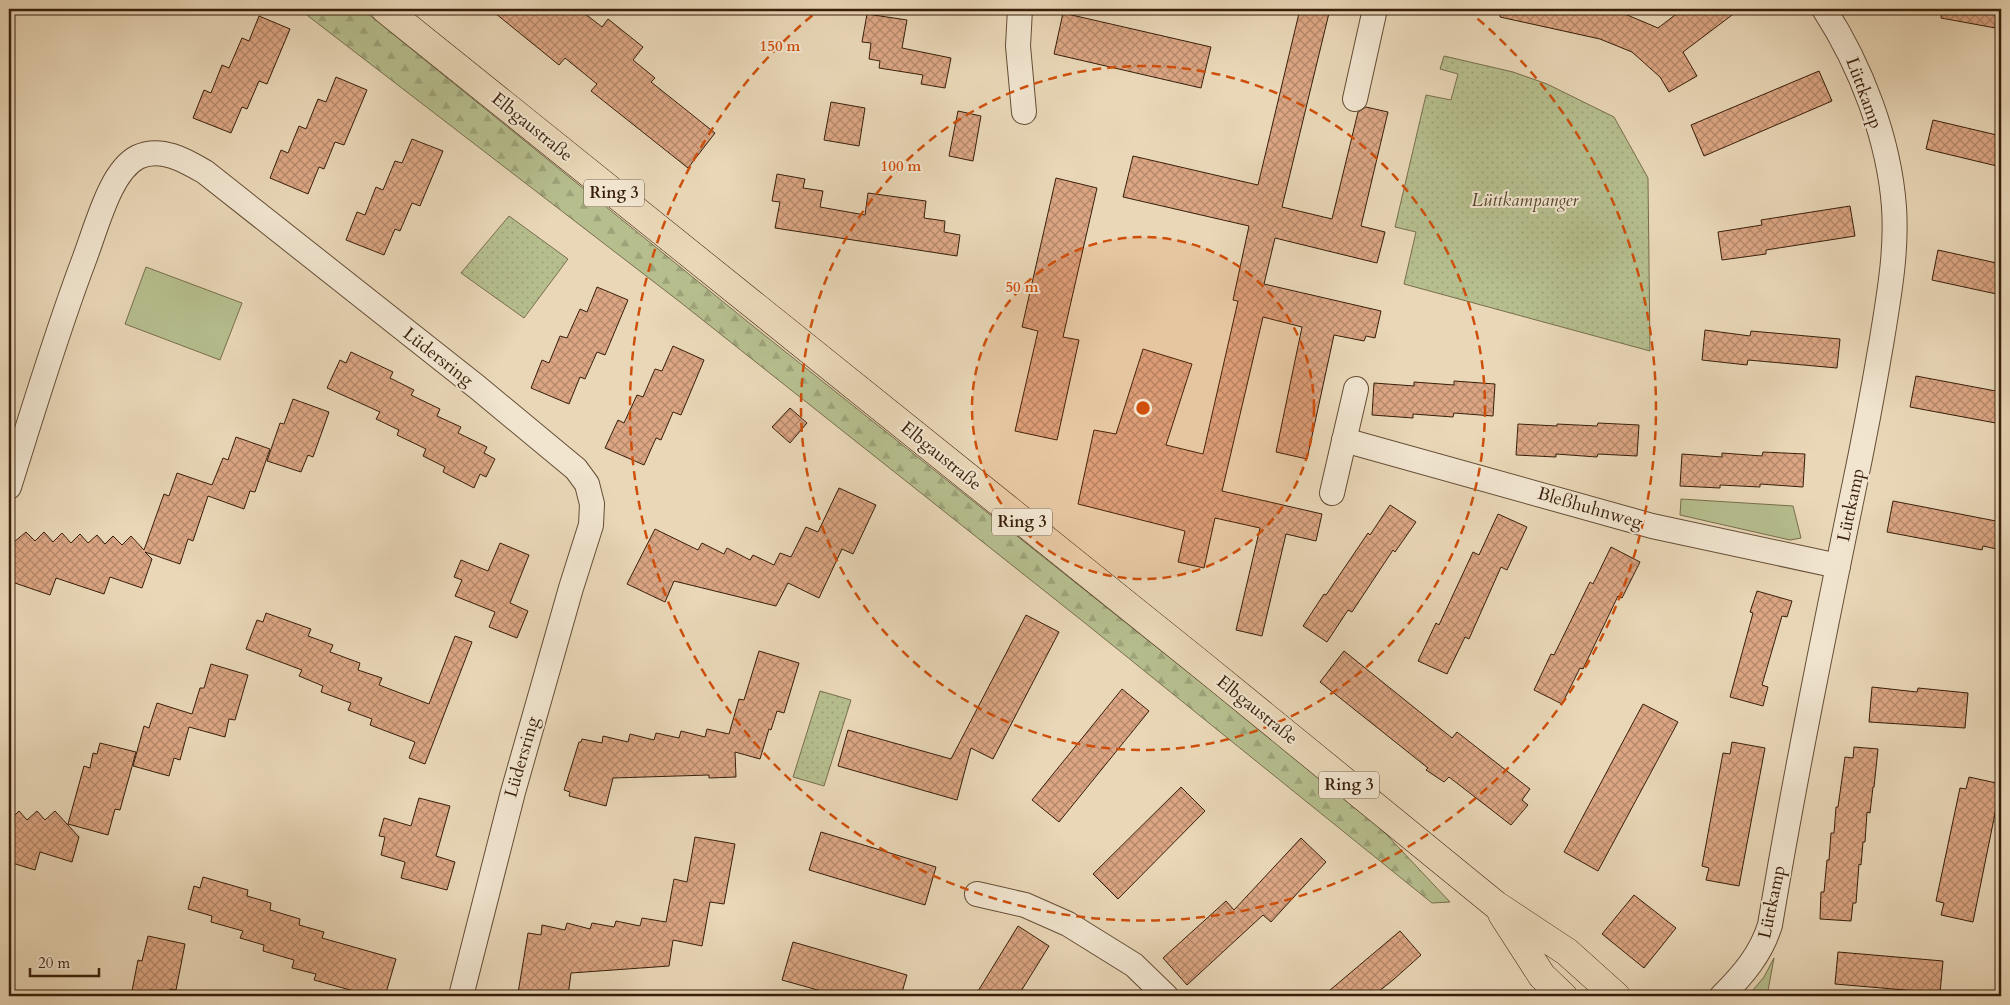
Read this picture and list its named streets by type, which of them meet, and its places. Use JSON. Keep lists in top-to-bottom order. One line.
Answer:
{"streets":{"main road":["Elbgaustraße","Ring 3"],"street":["Lüttkamp","Lüdersring","Bleßhuhnweg"]},"crossings":[["Lüttkamp","Bleßhuhnweg"]],"parks":["Lüttkampanger"],"scale_bar":"20 m","rings":["150 m","100 m","50 m"]}
